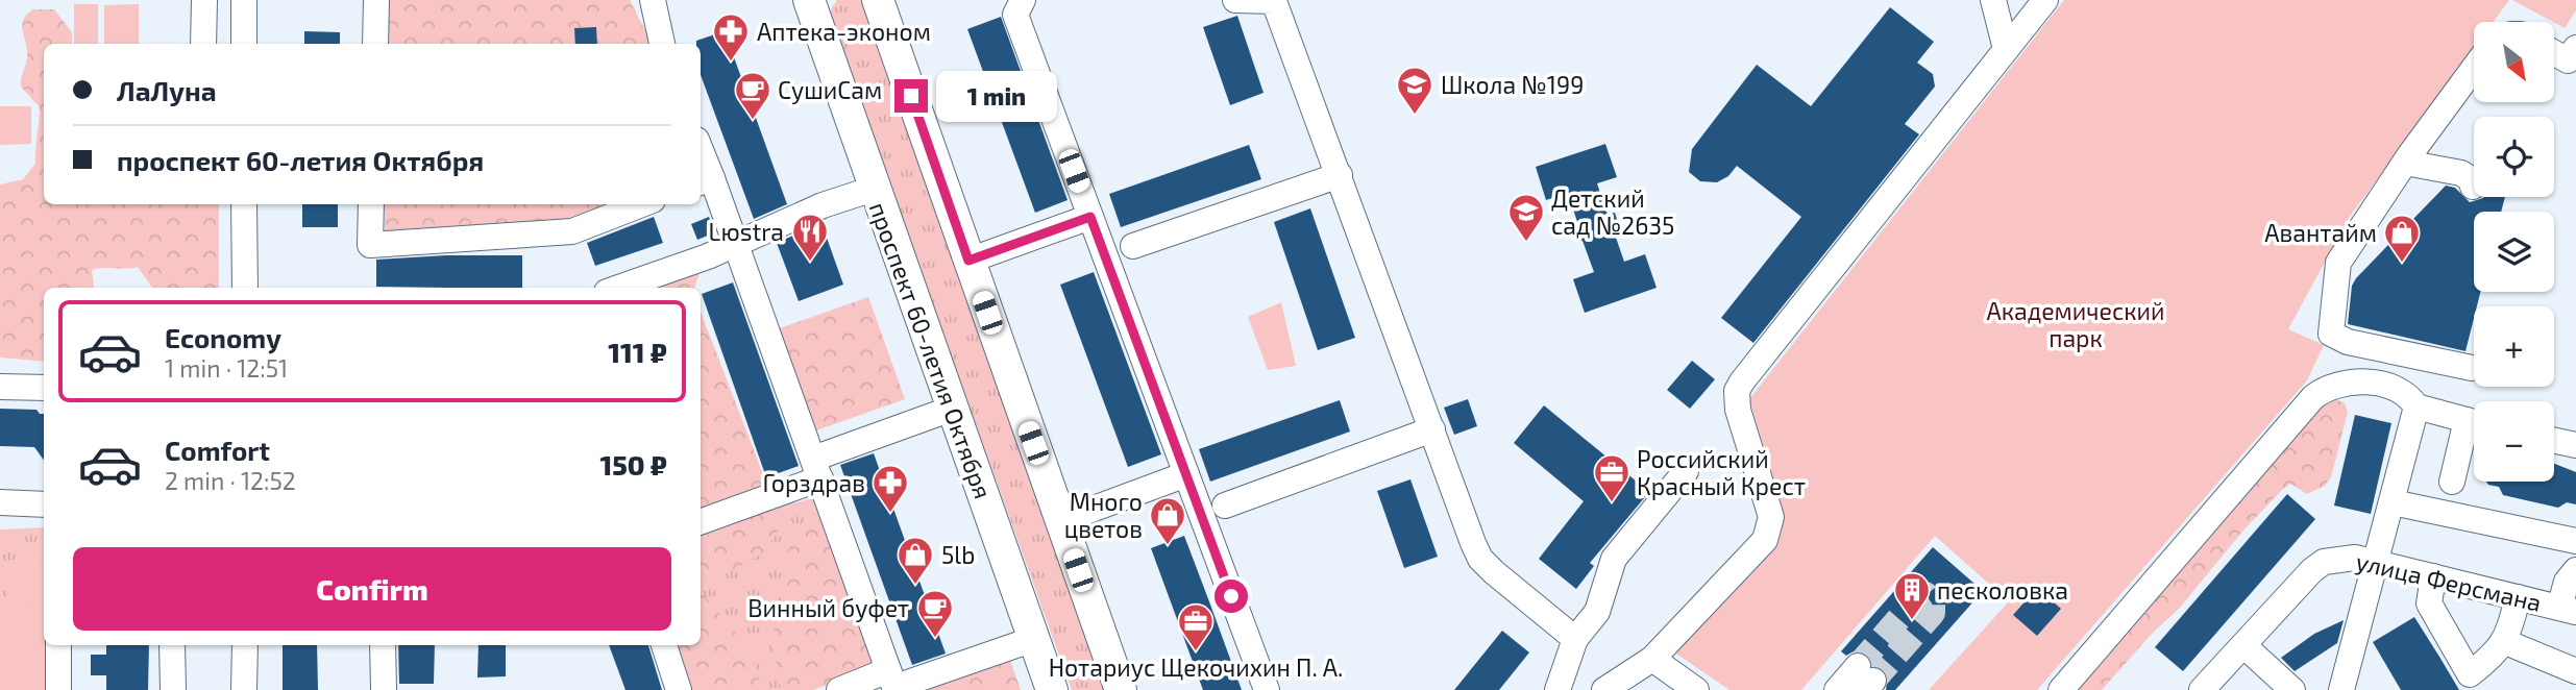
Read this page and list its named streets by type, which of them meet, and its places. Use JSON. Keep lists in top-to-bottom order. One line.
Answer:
{"streets":{"main road":["проспект 60-летия Октября"],"street":["улица Ферсмана"]},"parks":["Академический парк"],"places":{"pharmacy":["Аптека-эконом","Горздрав"],"school or university":["Школа №199","Детский сад №2635"],"cafe":["СушиСам","Винный буфет"],"restaurant":["Lюstra"],"shop":["Авантайм","Много цветов","5lb"],"office":["Российский Красный Крест","Нотариус Щекочихин П. А."],"building":["песколовка"]},"north":"bottom right","page":{"map_buttons":["+","−"],"banner":["ЛаЛуна","проспект 60-летия Октября"],"bubble":"1 min","list":[{"name":"Economy","note":"1 min · 12:51","value":"111 ₽"},{"name":"Comfort","note":"2 min · 12:52","value":"150 ₽"}],"buttons":"Confirm"}}
